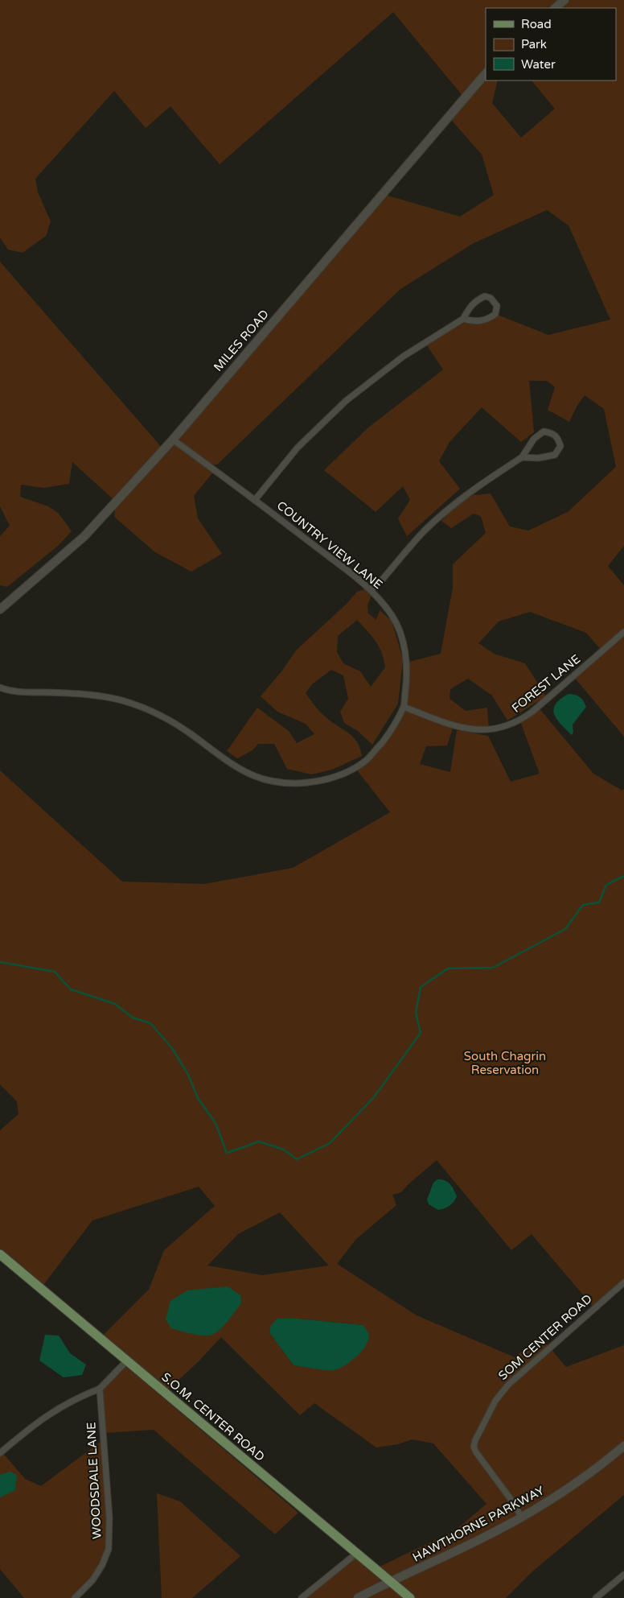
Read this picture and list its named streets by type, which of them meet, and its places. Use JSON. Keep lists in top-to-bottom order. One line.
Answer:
{"streets":{"main road":["MILES ROAD","S.O.M. CENTER ROAD","HAWTHORNE PARKWAY"],"street":["COUNTRY VIEW LANE","FOREST LANE","SOM CENTER ROAD","WOODSDALE LANE"]},"crossings":[["MILES ROAD","COUNTRY VIEW LANE"],["COUNTRY VIEW LANE","FOREST LANE"],["SOM CENTER ROAD","HAWTHORNE PARKWAY"],["S.O.M. CENTER ROAD","HAWTHORNE PARKWAY"]],"parks":["South Chagrin Reservation"],"legend":["Road","Park","Water"]}
